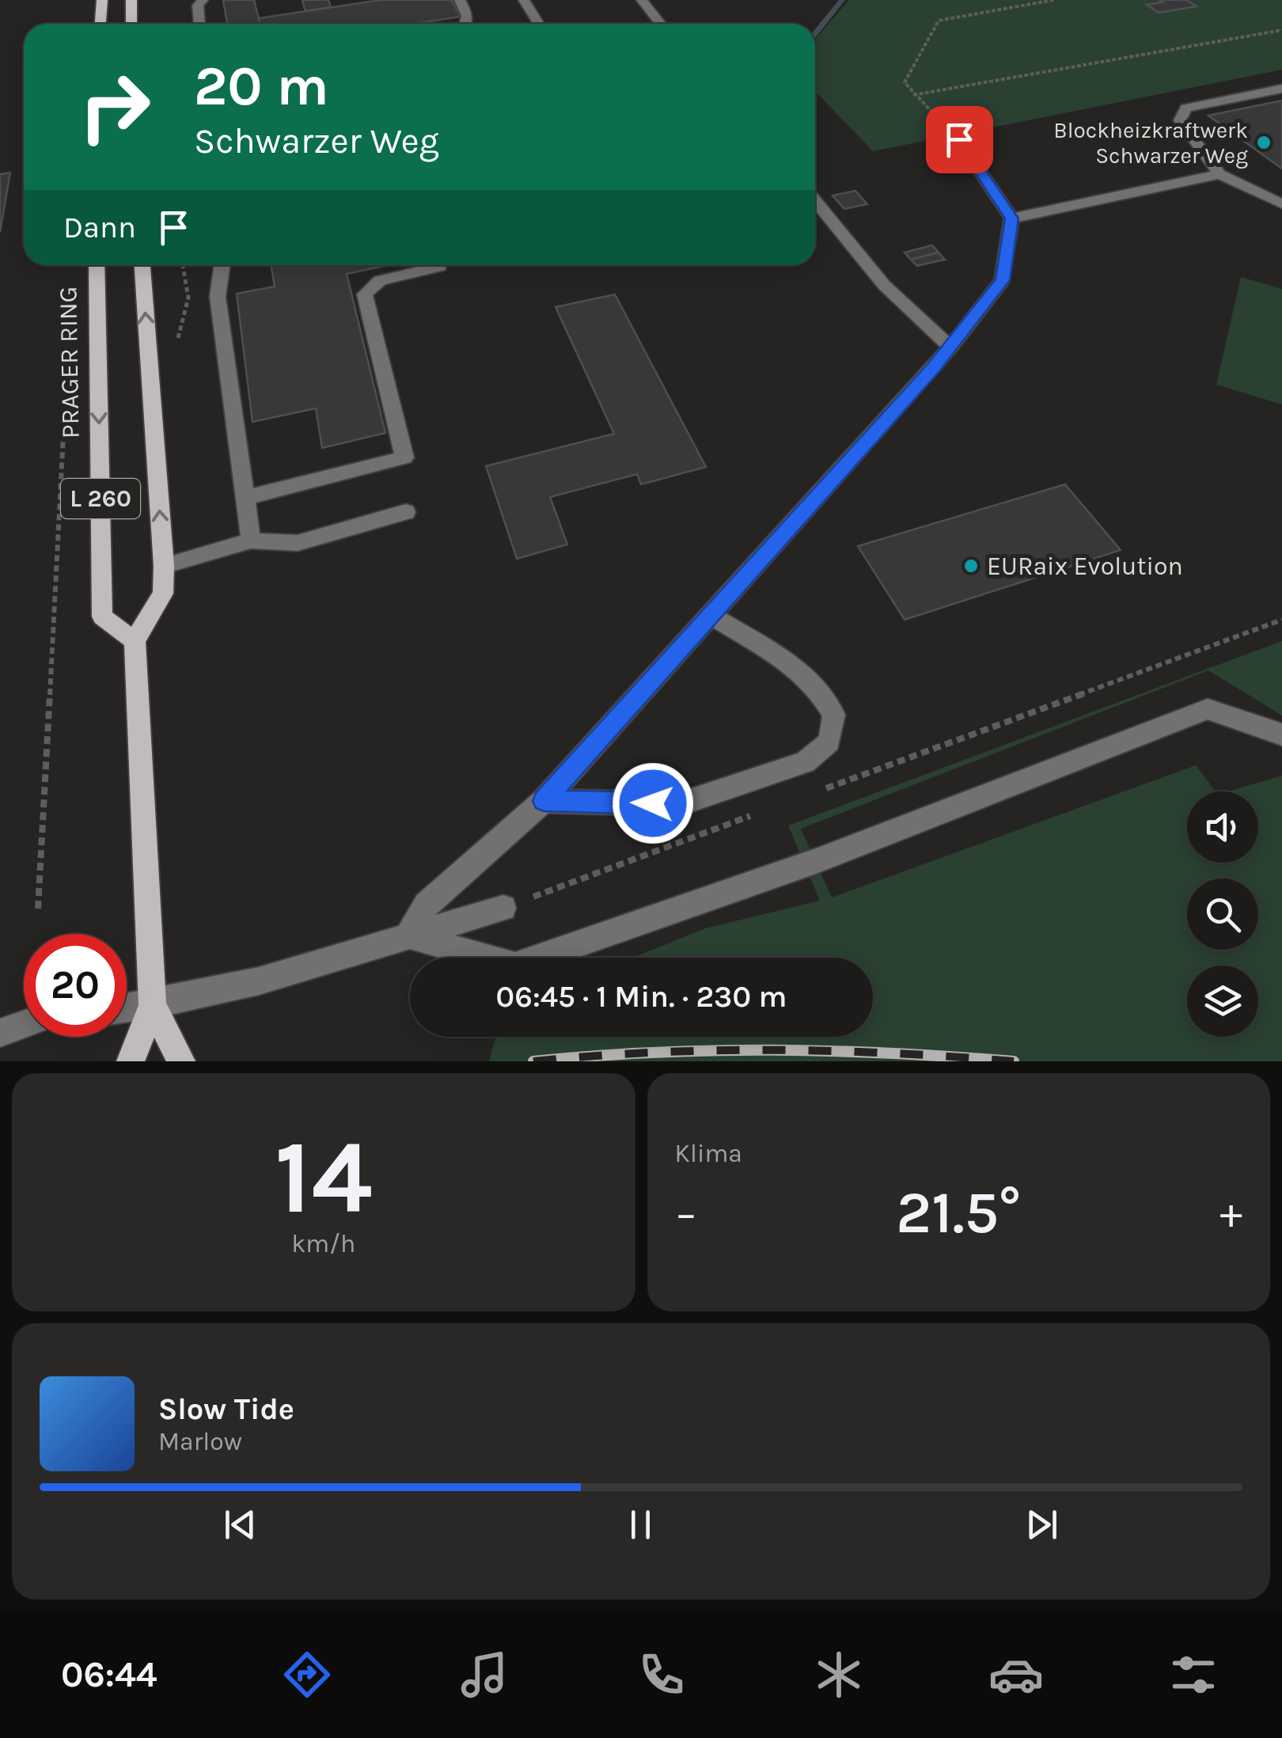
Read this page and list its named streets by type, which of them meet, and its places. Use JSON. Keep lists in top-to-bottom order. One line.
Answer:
{"streets":{"main road":["PRAGER RING","L 260"]},"crossings":[["PRAGER RING","L 260"]],"places":["Blockheizkraftwerk Schwarzer Weg","EURaix Evolution"],"page":{"turn":["20 m","Schwarzer Weg"],"then":"Dann","limit":"20","trip":"06:45 · 1 Min. · 230 m","tile":[["14","km/h"],"Klima"],"heat":["−","21.5°","+"],"song":["Slow Tide","Marlow"],"tabs":"06:44"}}
